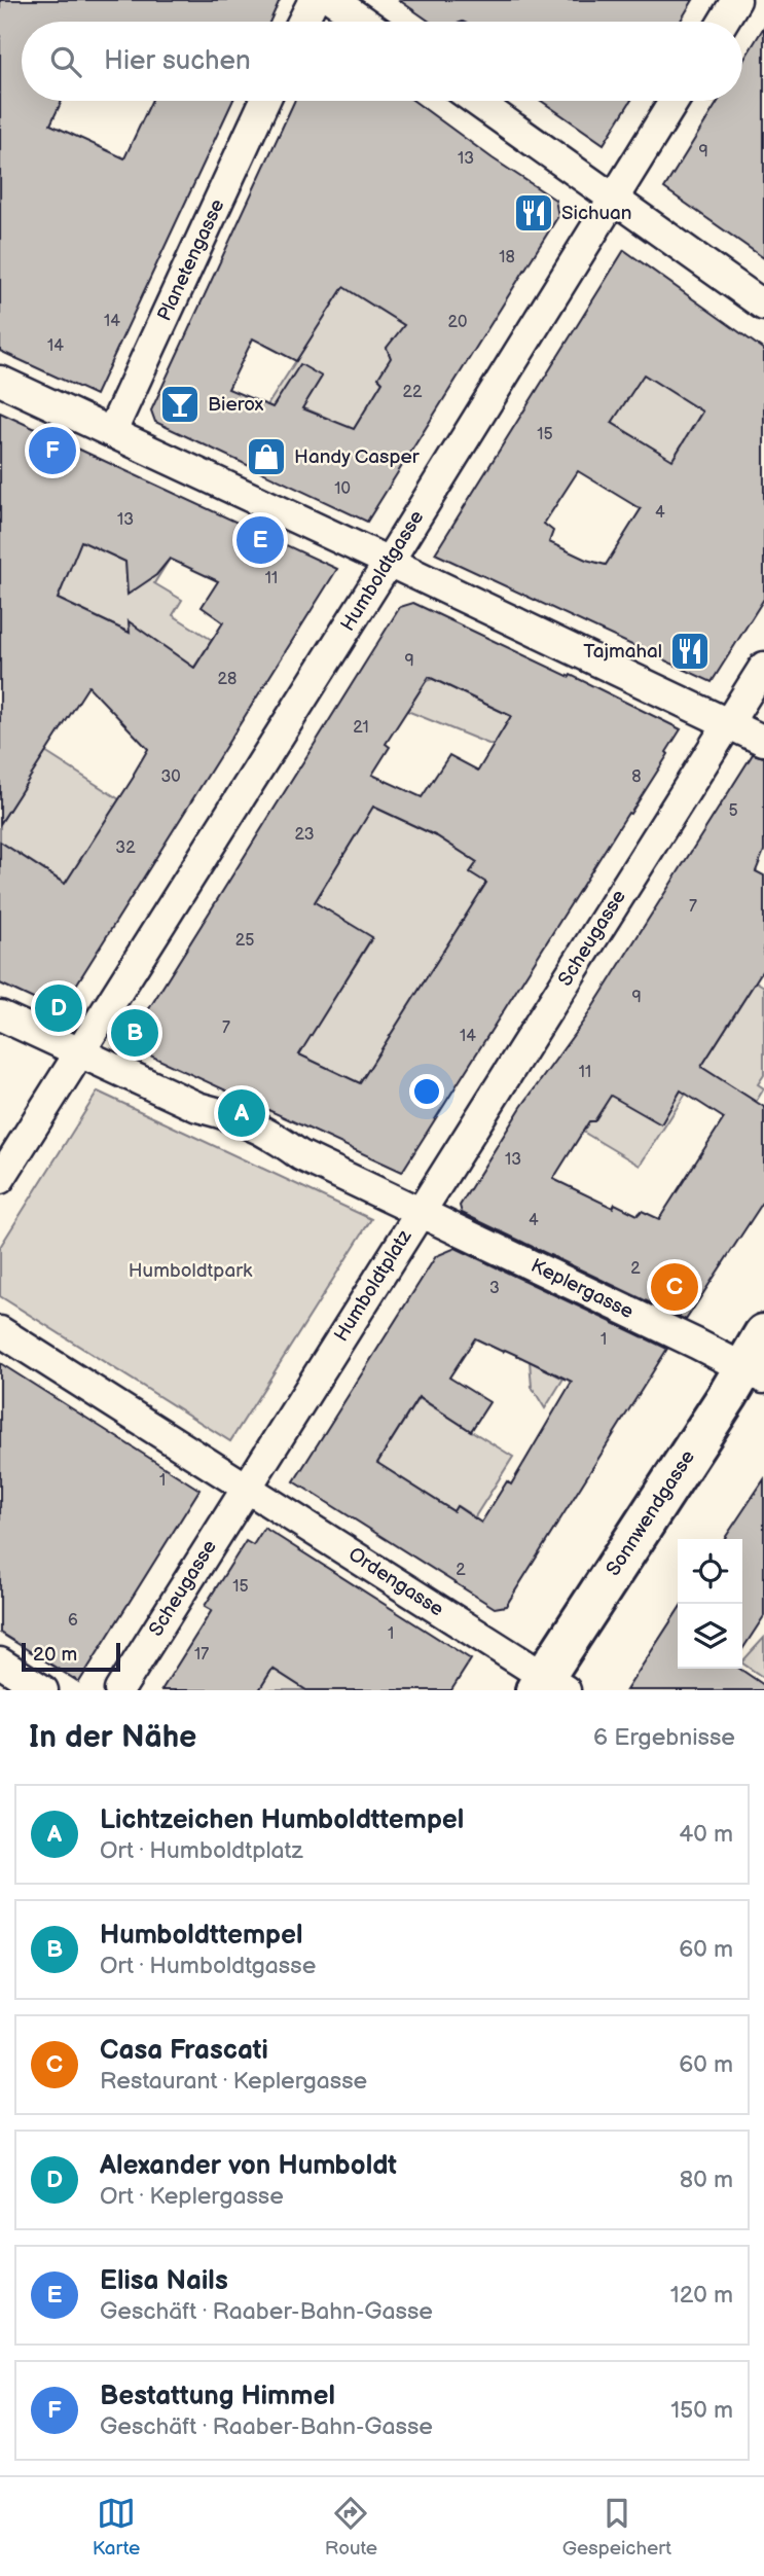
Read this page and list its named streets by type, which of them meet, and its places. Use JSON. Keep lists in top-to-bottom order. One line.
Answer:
{"streets":{"main road":["Sonnwendgasse"],"street":["Planetengasse","Humboldtgasse","Scheugasse","Humboldtplatz","Keplergasse","Ordengasse"]},"crossings":[["Humboldtgasse","Humboldtplatz"],["Scheugasse","Humboldtplatz"],["Scheugasse","Keplergasse"],["Scheugasse","Ordengasse"],["Humboldtplatz","Keplergasse"],["Humboldtplatz","Ordengasse"],["Keplergasse","Sonnwendgasse"],["Sonnwendgasse","Ordengasse"]],"parks":["Humboldtpark"],"places":{"restaurant":["Sichuan","Tajmahal"],"bar":["Bierox"],"shop":["Handy Casper"]},"house_numbers":["9","13","18","14","20","14","22","15","10","4","13","11","9","28","21","30","8","5","23","32","7","25","9","7","14","11","13","4","2","3","1","1","2","15","6","1","17"],"scale_bar":"20 m","page":{"search":"Hier suchen","pins":["F","E","D","B","A","C"],"scale":"20 m","heading":["In der Nähe","6 Ergebnisse"],"list":[{"mark":"A","name":"Lichtzeichen Humboldttempel","note":"Ort · Humboldtplatz","value":"40 m"},{"mark":"B","name":"Humboldttempel","note":"Ort · Humboldtgasse","value":"60 m"},{"mark":"C","name":"Casa Frascati","note":"Restaurant · Keplergasse","value":"60 m"},{"mark":"D","name":"Alexander von Humboldt","note":"Ort · Keplergasse","value":"80 m"},{"mark":"E","name":"Elisa Nails","note":"Geschäft · Raaber-Bahn-Gasse","value":"120 m"},{"mark":"F","name":"Bestattung Himmel","note":"Geschäft · Raaber-Bahn-Gasse","value":"150 m"}],"nav":["Karte","Route","Gespeichert"]}}
